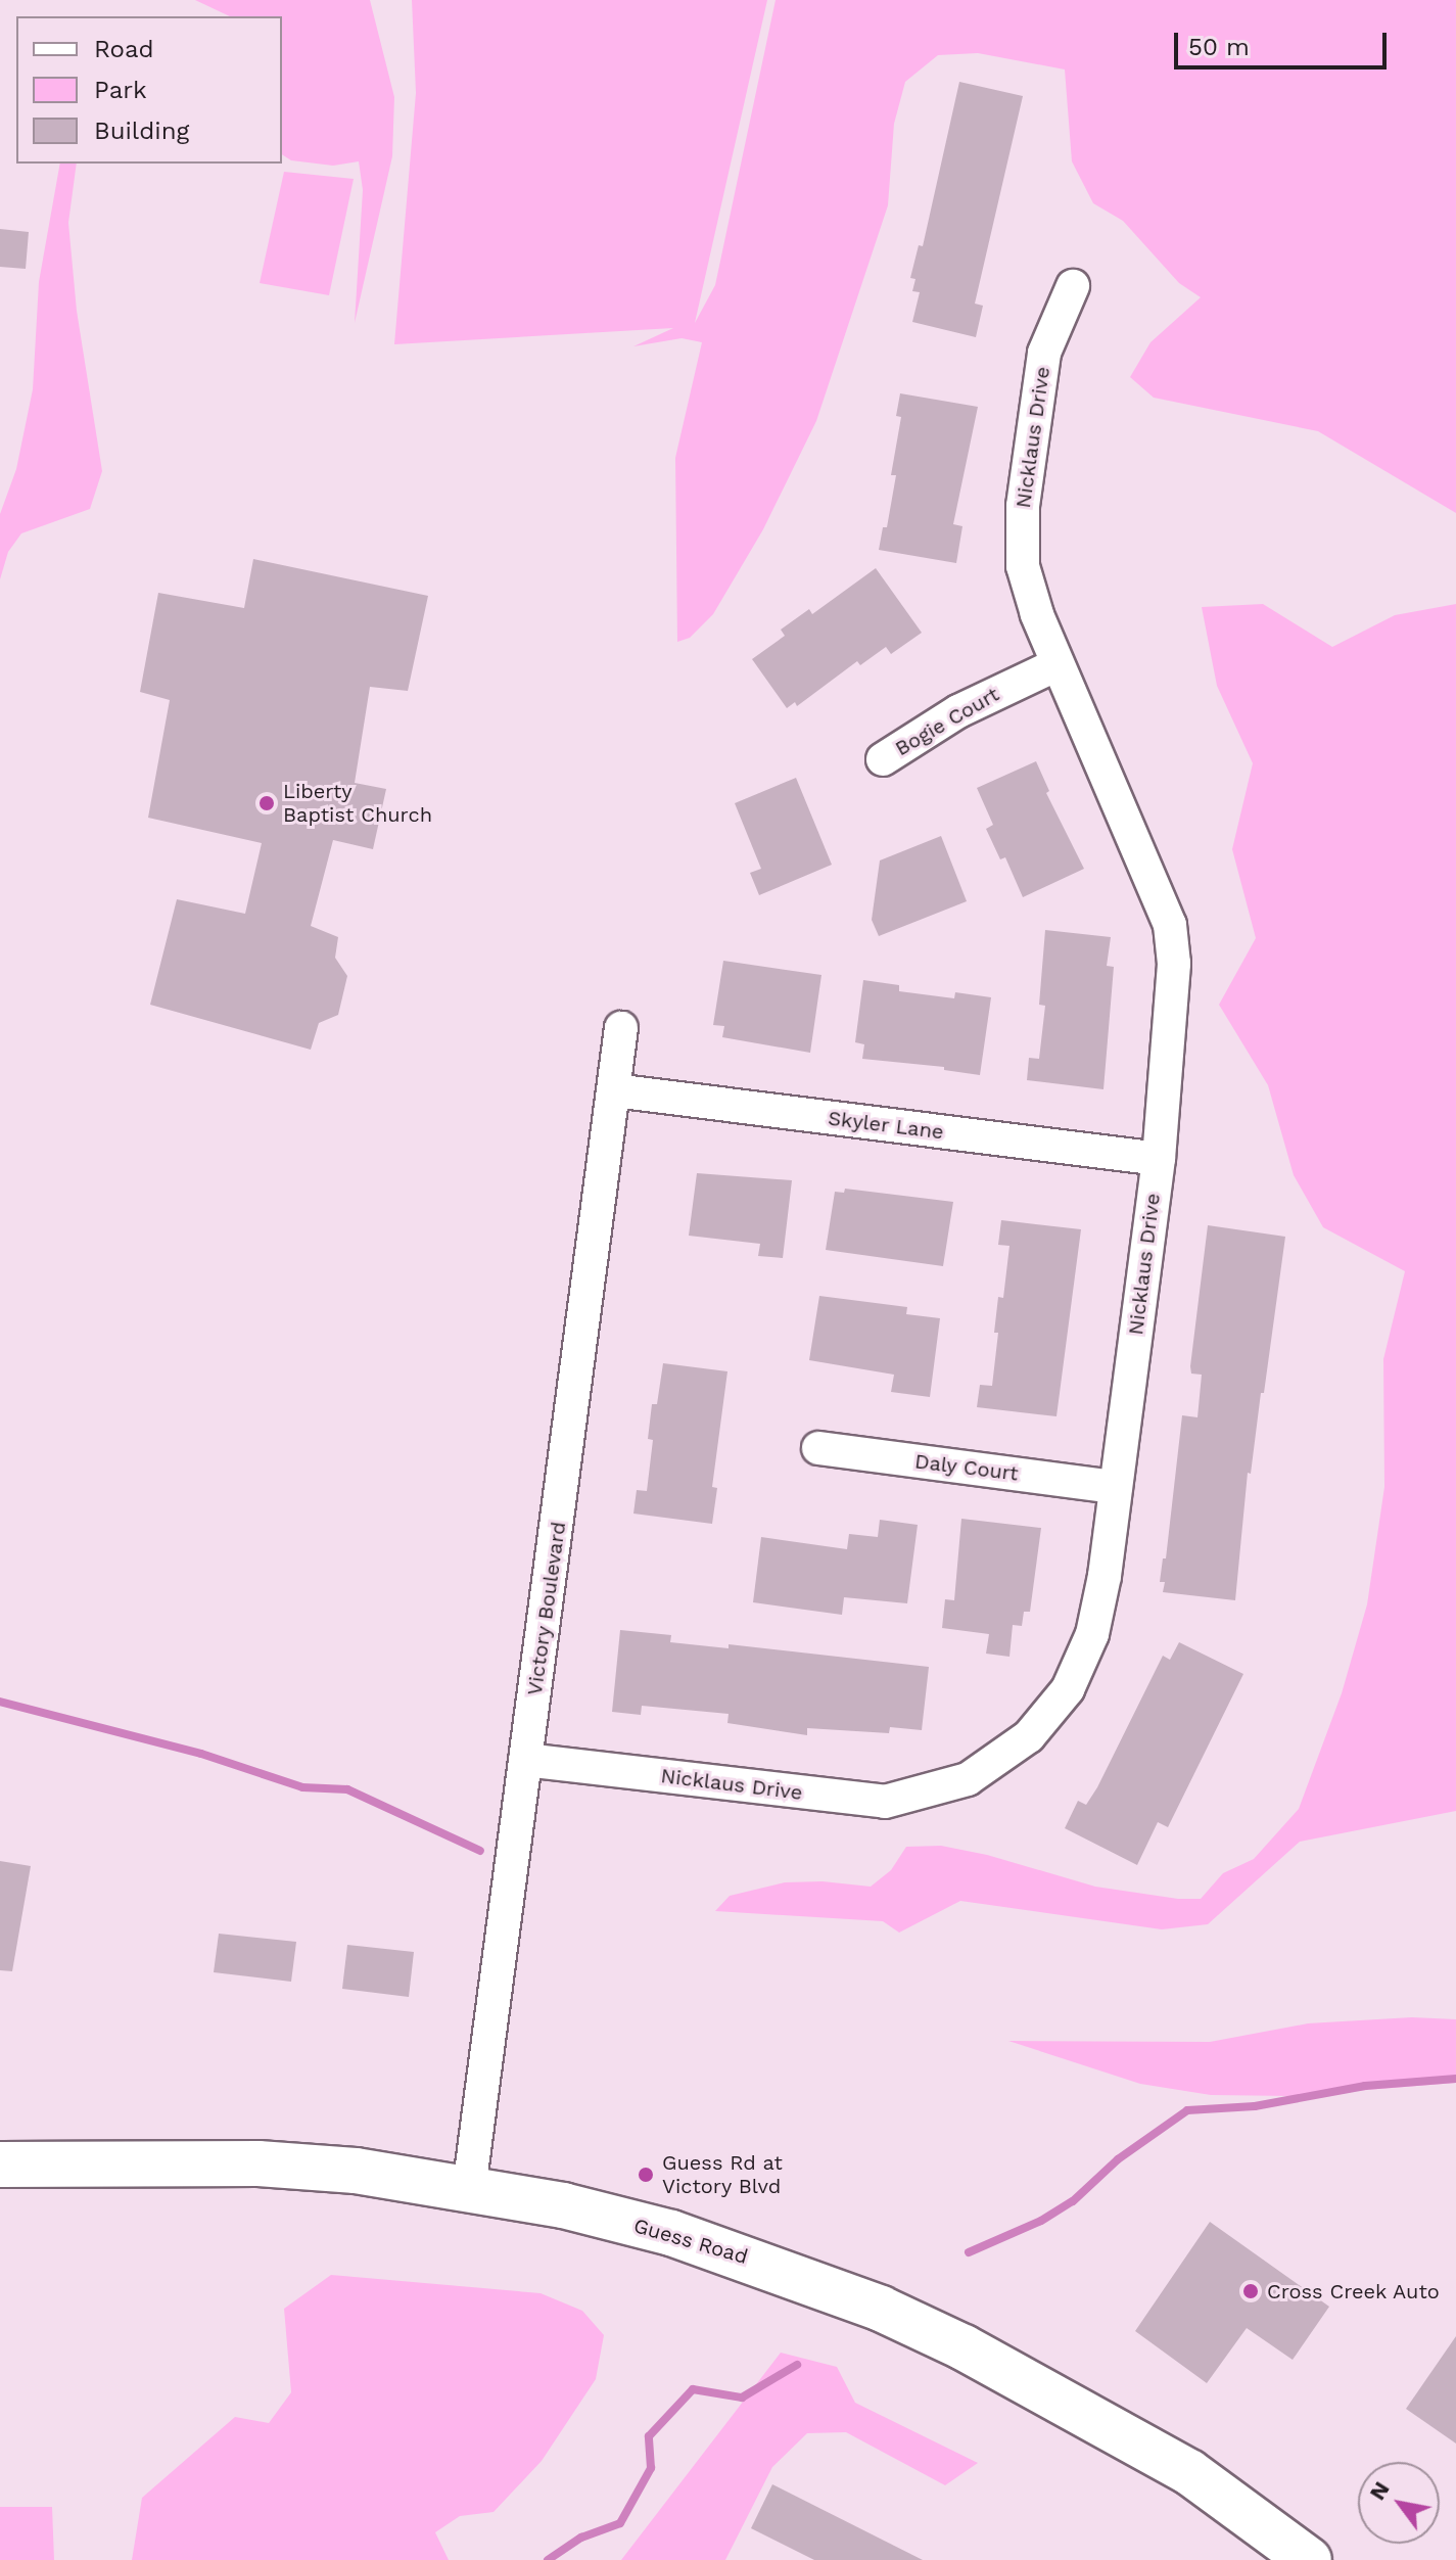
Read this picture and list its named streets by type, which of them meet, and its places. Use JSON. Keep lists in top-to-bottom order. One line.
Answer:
{"streets":{"main road":["Guess Road"],"street":["Nicklaus Drive","Bogie Court","Skyler Lane","Daly Court","Victory Boulevard"]},"crossings":[["Nicklaus Drive","Bogie Court"],["Nicklaus Drive","Skyler Lane"],["Nicklaus Drive","Daly Court"],["Nicklaus Drive","Victory Boulevard"],["Skyler Lane","Victory Boulevard"],["Victory Boulevard","Guess Road"]],"places":["Liberty Baptist Church","Guess Rd at Victory Blvd","Cross Creek Auto"],"legend":["Road","Park","Building"],"scale_bar":"50 m","north":"top left"}
